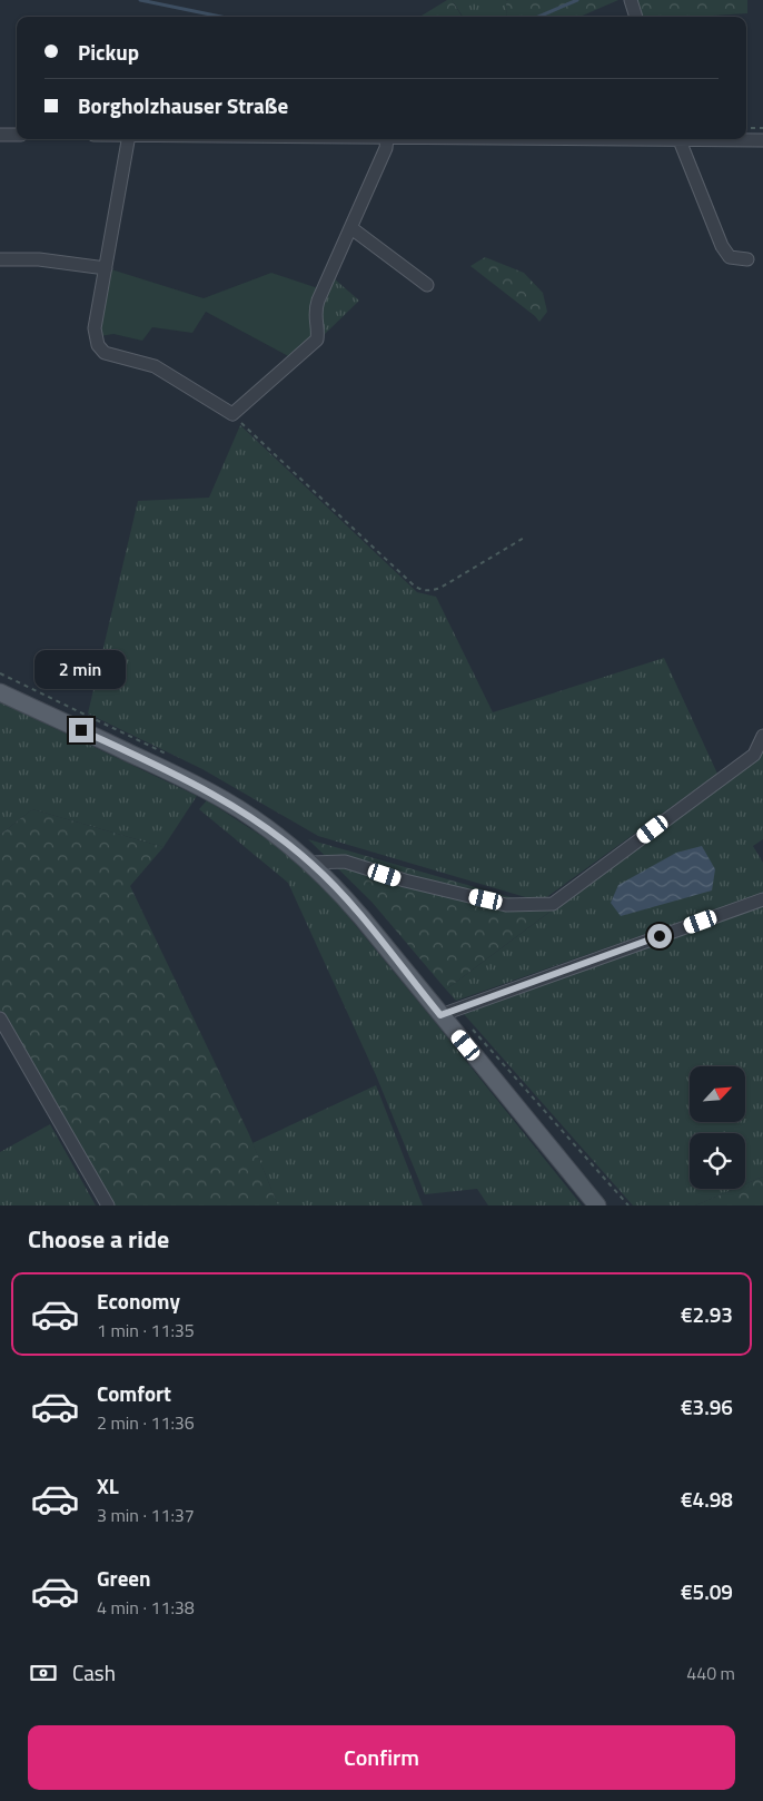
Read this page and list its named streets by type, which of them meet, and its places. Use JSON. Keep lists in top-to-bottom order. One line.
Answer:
{"north":"top right","page":{"banner":["Pickup","Borgholzhauser Straße"],"bubble":"2 min","heading":"Choose a ride","list":[{"name":"Economy","note":"1 min · 11:35","value":"€2.93"},{"name":"Comfort","note":"2 min · 11:36","value":"€3.96"},{"name":"XL","note":"3 min · 11:37","value":"€4.98"},{"name":"Green","note":"4 min · 11:38","value":"€5.09"}],"pay":["Cash","440 m"],"buttons":"Confirm"}}
